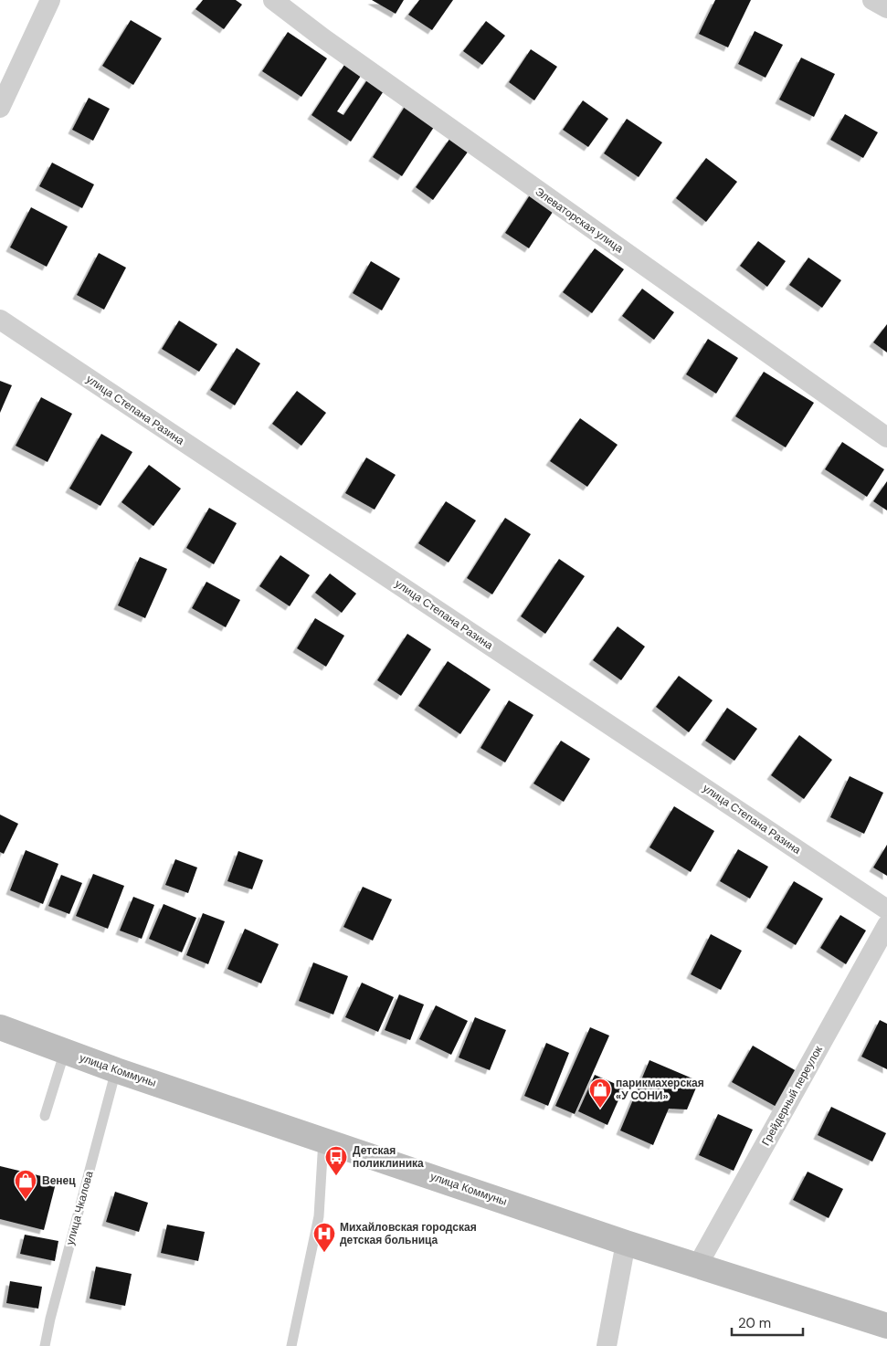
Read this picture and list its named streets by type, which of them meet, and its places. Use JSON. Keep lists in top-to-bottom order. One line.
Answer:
{"streets":{"street":["Элеваторская улица","улица Степана Разина","улица Коммуны","Грейдерный переулок"],"lane":["улица Чкалова"]},"crossings":[["улица Коммуны","Грейдерный переулок"],["улица Коммуны","улица Чкалова"]],"places":{"shop":["парикмахерская «У СОНИ»","Венец"],"bus stop":["Детская поликлиника"],"hospital":["Михайловская городская детская больница"]},"scale_bar":"20 m"}
